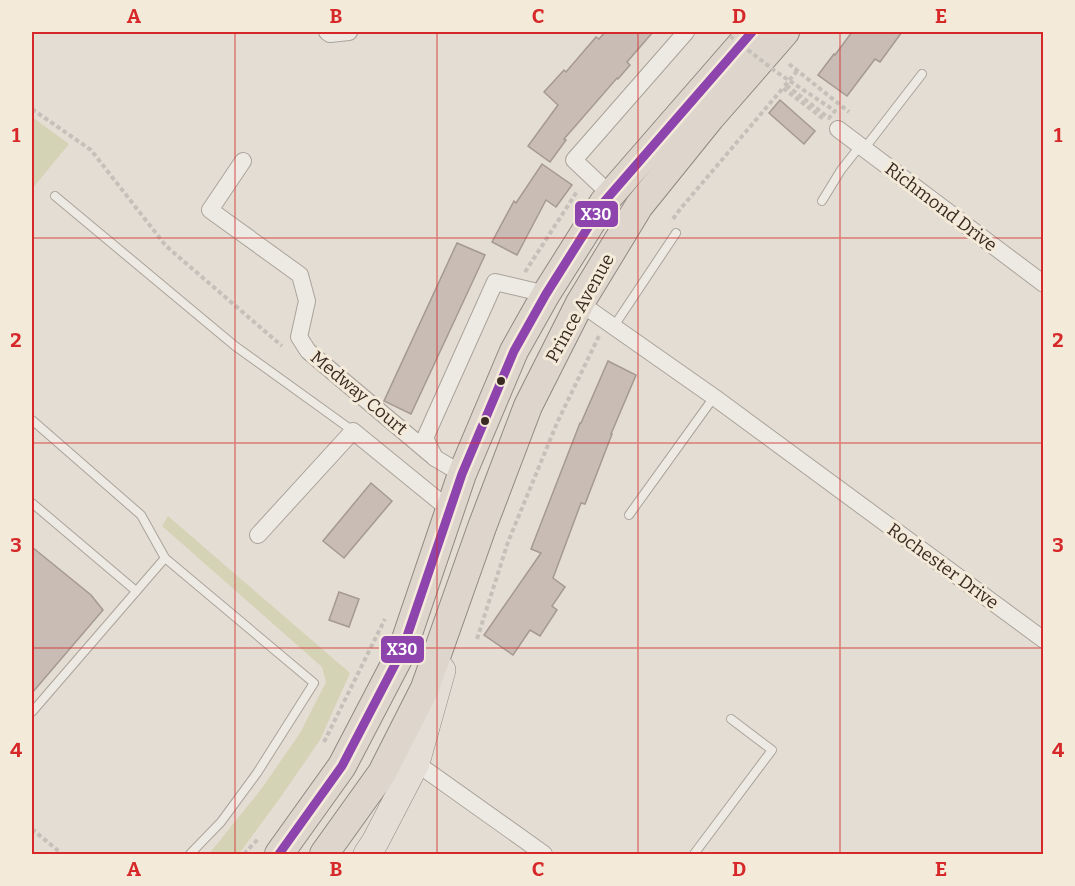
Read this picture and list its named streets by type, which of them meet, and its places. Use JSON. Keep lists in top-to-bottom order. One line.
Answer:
{"streets":{"highway":["Prince Avenue"],"street":["Richmond Drive","Medway Court","Rochester Drive"]},"crossings":[["Prince Avenue","Medway Court"],["Prince Avenue","Rochester Drive"]],"lines":["transit line X30"],"grid":{"columns":["A","B","C","D","E"],"rows":["1","2","3","4"]}}
